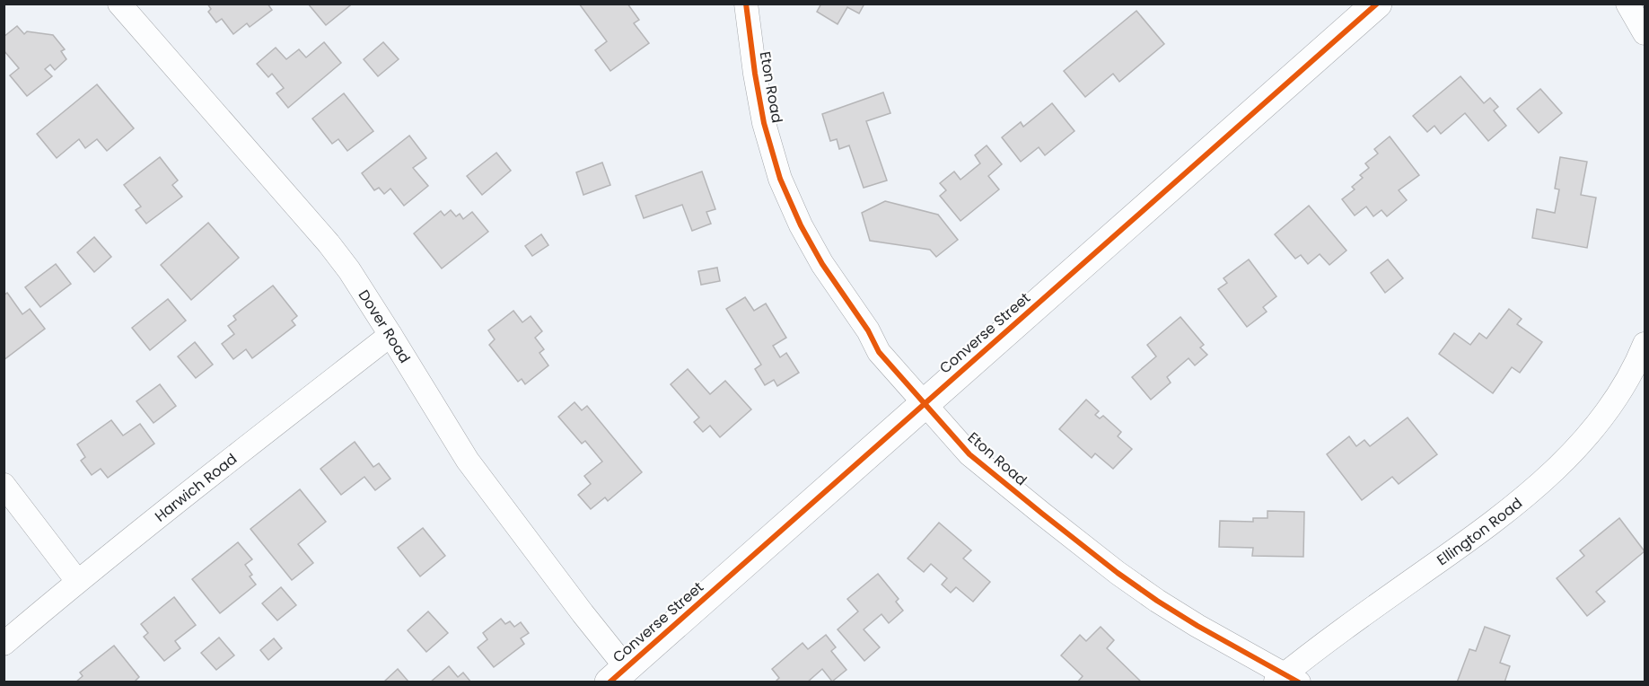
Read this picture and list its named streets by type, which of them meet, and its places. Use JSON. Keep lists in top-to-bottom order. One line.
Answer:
{"streets":{"main road":["Converse Street"],"street":["Eton Road","Dover Road","Harwich Road","Ellington Road"]},"crossings":[["Eton Road","Converse Street"],["Eton Road","Ellington Road"],["Dover Road","Converse Street"],["Dover Road","Harwich Road"]]}
